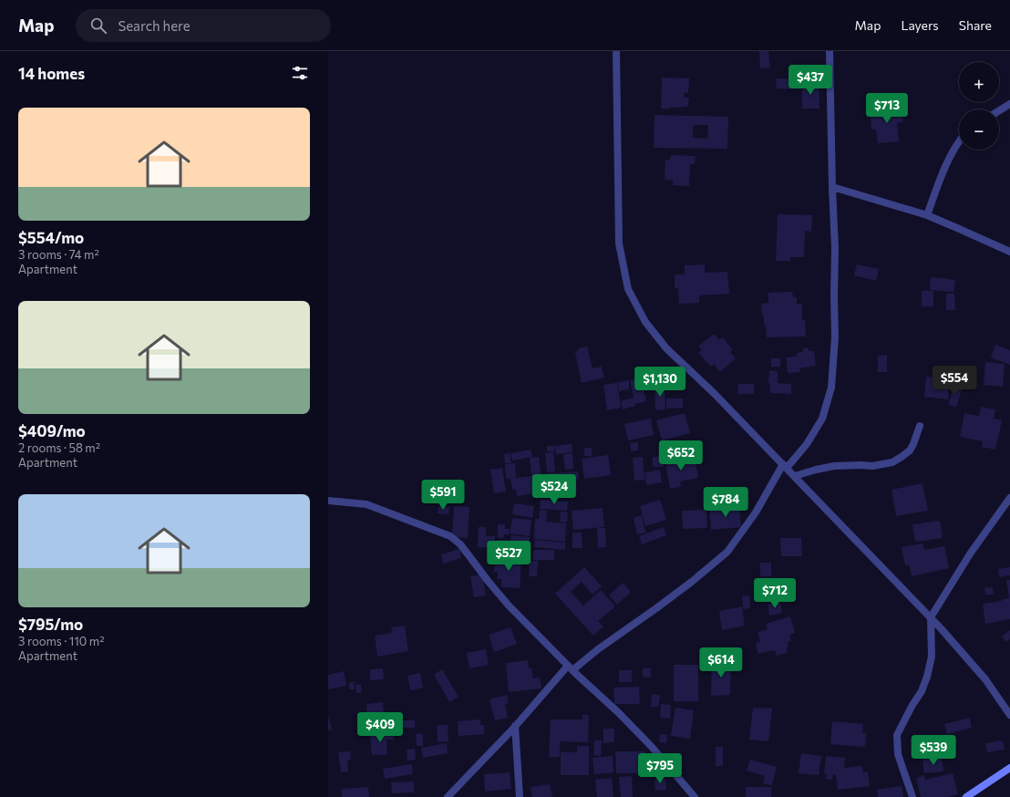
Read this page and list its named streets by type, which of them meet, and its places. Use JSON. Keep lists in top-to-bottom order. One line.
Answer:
{"page":{"header":"Map","search":"Search here","nav":["Map","Layers","Share"],"heading":"14 homes","map_buttons":["+","−"],"price":["$437","$713","$554","$1,130","$652","$524","$591","$784","$527","$712","$614","$409","$539","$795"],"list":[{"name":"$554/mo","note":"3 rooms · 74 m² · Apartment"},{"name":"$409/mo","note":"2 rooms · 58 m² · Apartment"},{"name":"$795/mo","note":"3 rooms · 110 m² · Apartment"}]}}
